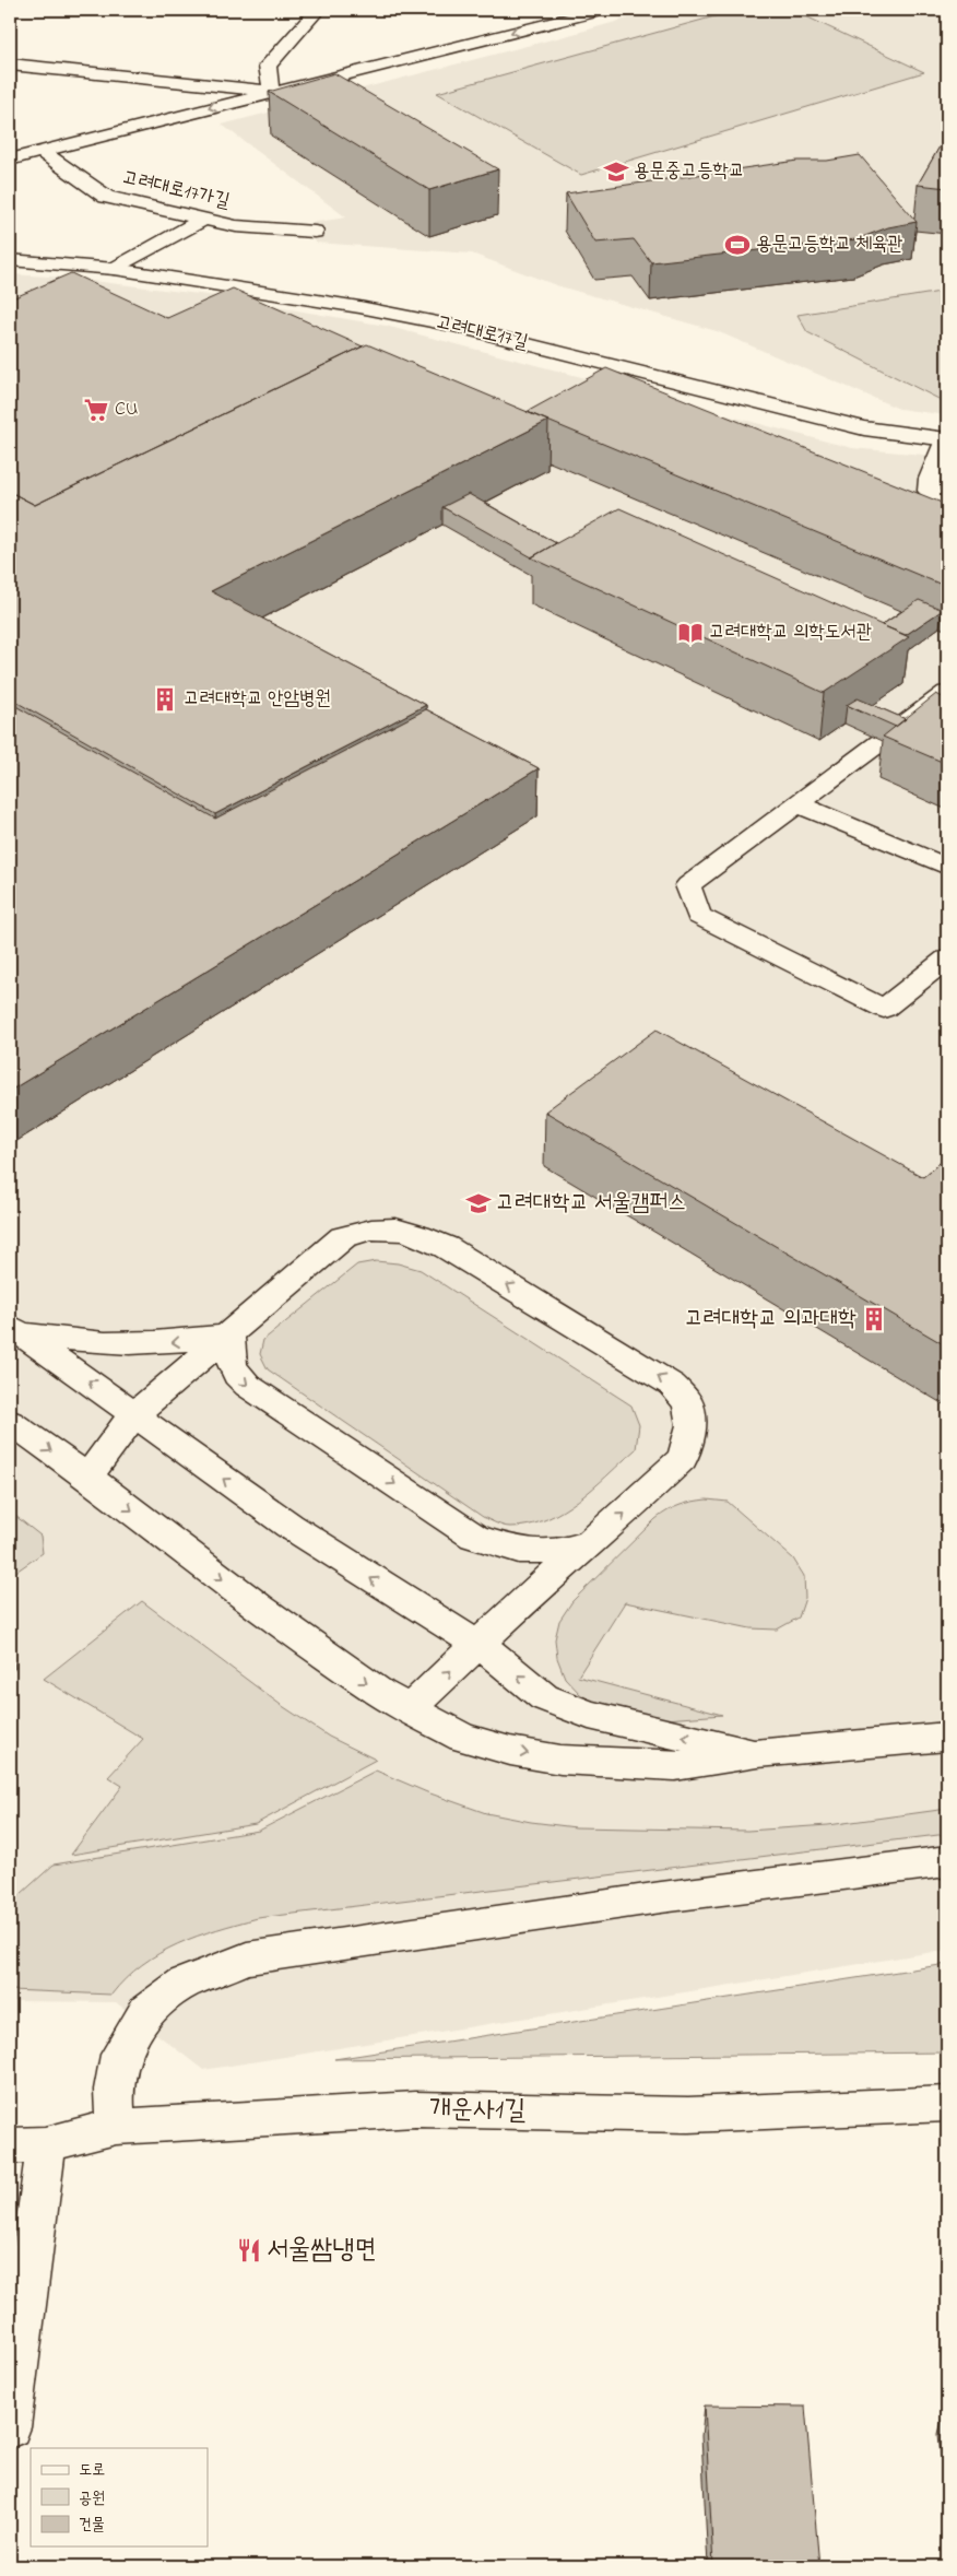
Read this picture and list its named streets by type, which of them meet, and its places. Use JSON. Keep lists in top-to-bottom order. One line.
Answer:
{"streets":{"street":["고려대로17가길","고려대로17길","개운사1길"]},"places":{"school or university":["용문중고등학교","고려대학교 서울캠퍼스"],"sports":["용문고등학교 체육관"],"supermarket":["CU"],"library":["고려대학교 의학도서관"],"building":["고려대학교 안암병원","고려대학교 의과대학"],"restaurant":["서울쌈냉면"]},"legend":["도로","공원","건물"]}
